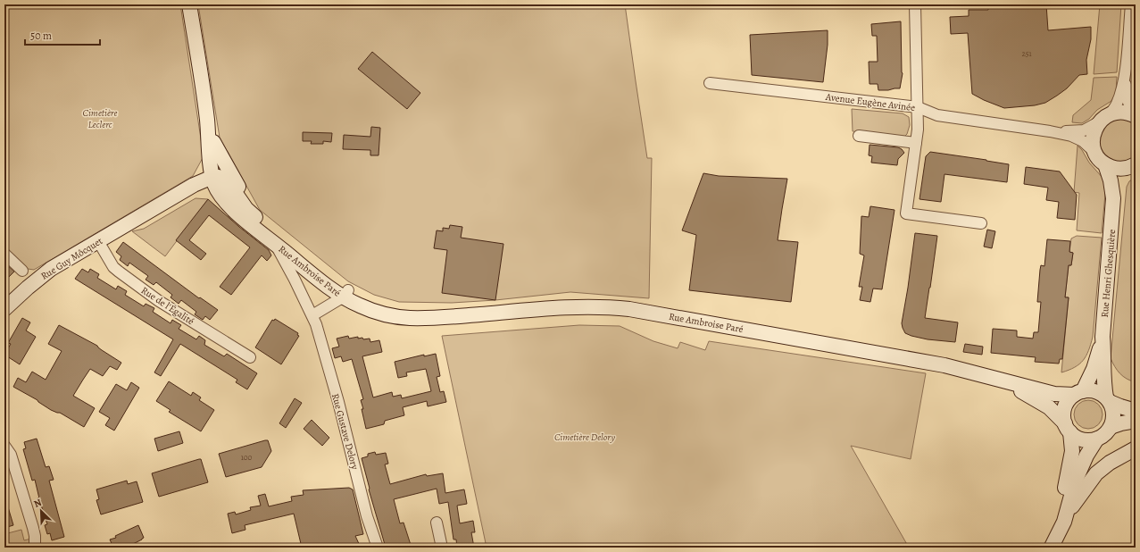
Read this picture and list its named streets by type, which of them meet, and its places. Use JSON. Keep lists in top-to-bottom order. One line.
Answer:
{"streets":{"street":["Avenue Eugène Avinée","Rue Guy Môcquet","Rue Ambroise Paré","Rue Henri Ghesquière","Rue de l'Égalité","Rue Gustave Delory"]},"crossings":[["Rue Guy Môcquet","Rue Ambroise Paré"],["Rue Guy Môcquet","Rue de l'Égalité"],["Rue Ambroise Paré","Rue Henri Ghesquière"],["Rue Ambroise Paré","Rue Gustave Delory"]],"parks":["Cimetière Leclerc","Cimetière Delory"],"house_numbers":["251","100"],"scale_bar":"50 m","north":"top left"}
